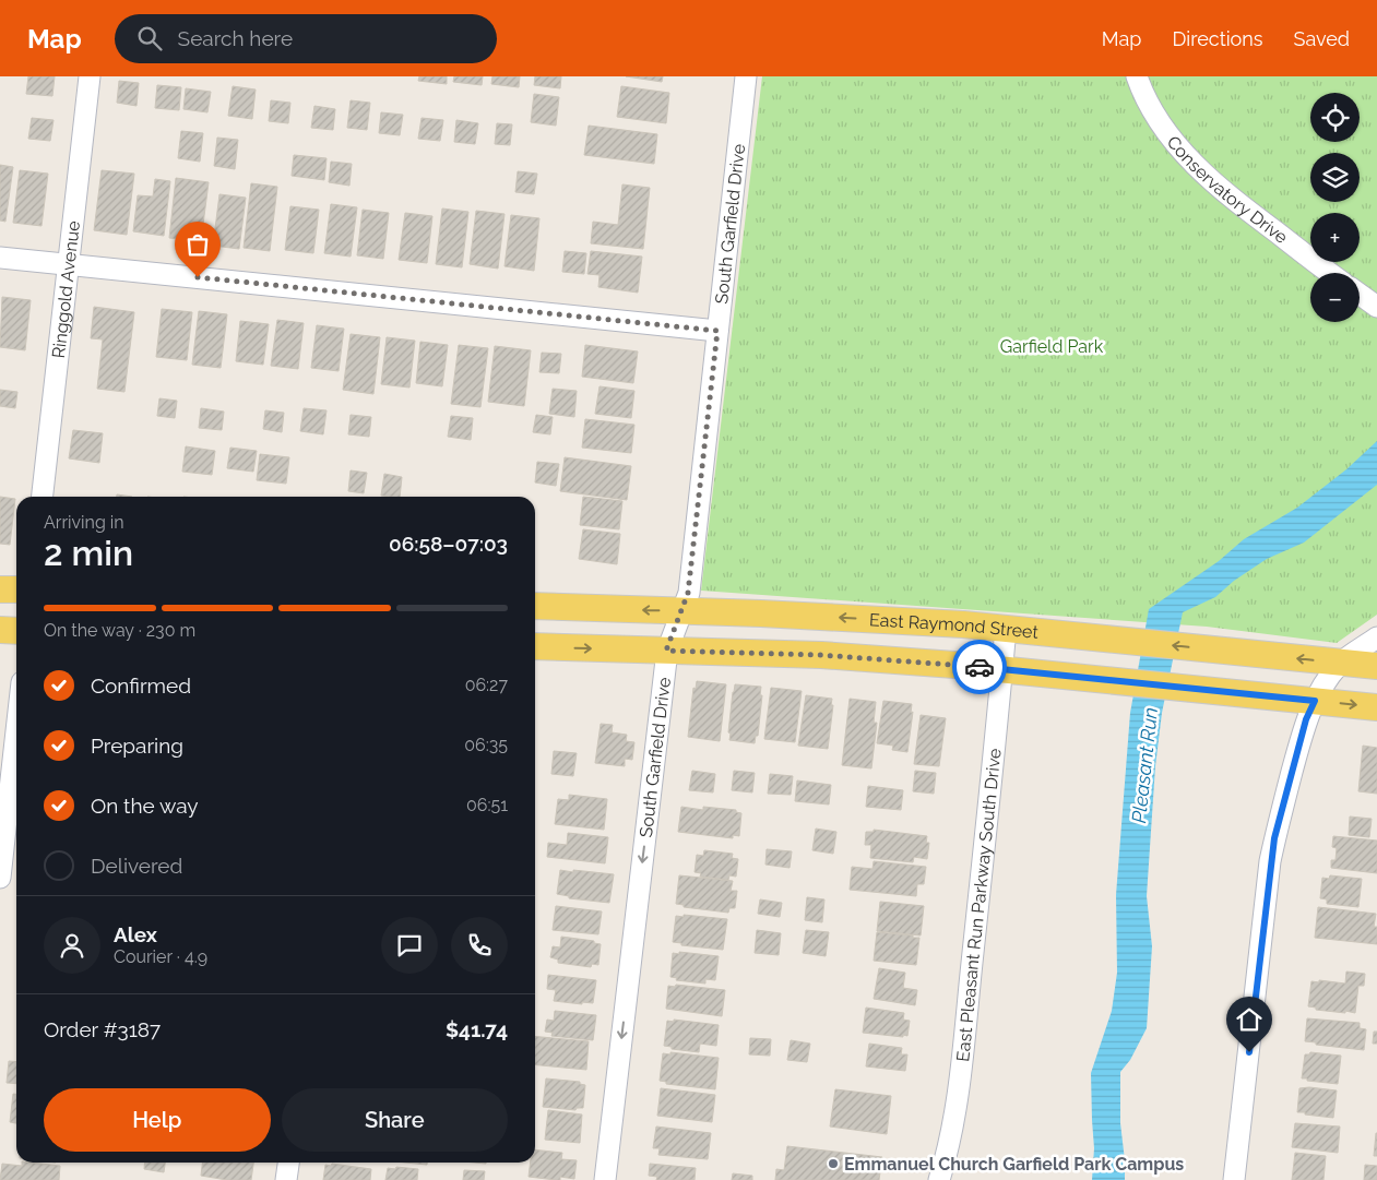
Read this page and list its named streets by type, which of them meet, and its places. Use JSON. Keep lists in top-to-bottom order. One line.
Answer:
{"streets":{"main road":["East Raymond Street"],"street":["Conservatory Drive","South Garfield Drive","Ringgold Avenue","East Pleasant Run Parkway South Drive"]},"crossings":[["South Garfield Drive","East Raymond Street"],["East Raymond Street","East Pleasant Run Parkway South Drive"]],"one_way":["South Garfield Drive"],"water":["Pleasant Run"],"parks":["Garfield Park"],"places":["Emmanuel Church Garfield Park Campus"],"page":{"header":"Map","search":"Search here","nav":["Map","Directions","Saved"],"map_buttons":["+","−"],"heading":["2 min","Arriving in","06:58–07:03"],"panel":["Alex","Courier · 4.9","Order #3187","$41.74"],"bar":"On the way · 230 m","list":[["Confirmed","06:27"],["Preparing","06:35"],["On the way","06:51"],"Delivered"],"buttons":["Help","Share"]}}
